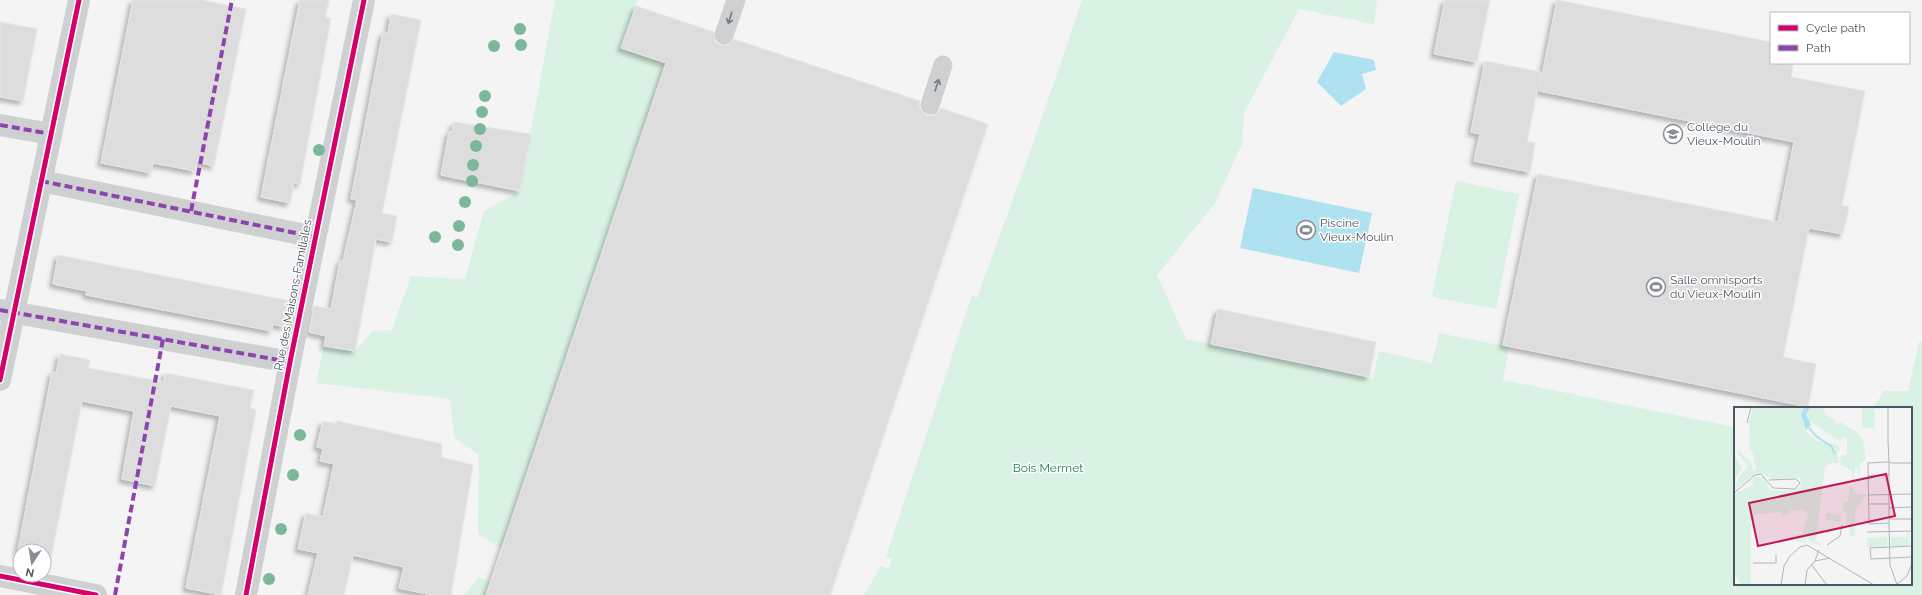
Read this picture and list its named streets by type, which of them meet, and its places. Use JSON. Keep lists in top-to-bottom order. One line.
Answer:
{"streets":{"street":["Rue des Maisons-Familiales"]},"parks":["Bois Mermet"],"places":{"school or university":["Collège du Vieux-Moulin"],"sports":["Piscine Vieux-Moulin","Salle omnisports du Vieux-Moulin"]},"legend":["Cycle path","Path"],"north":"bottom"}
